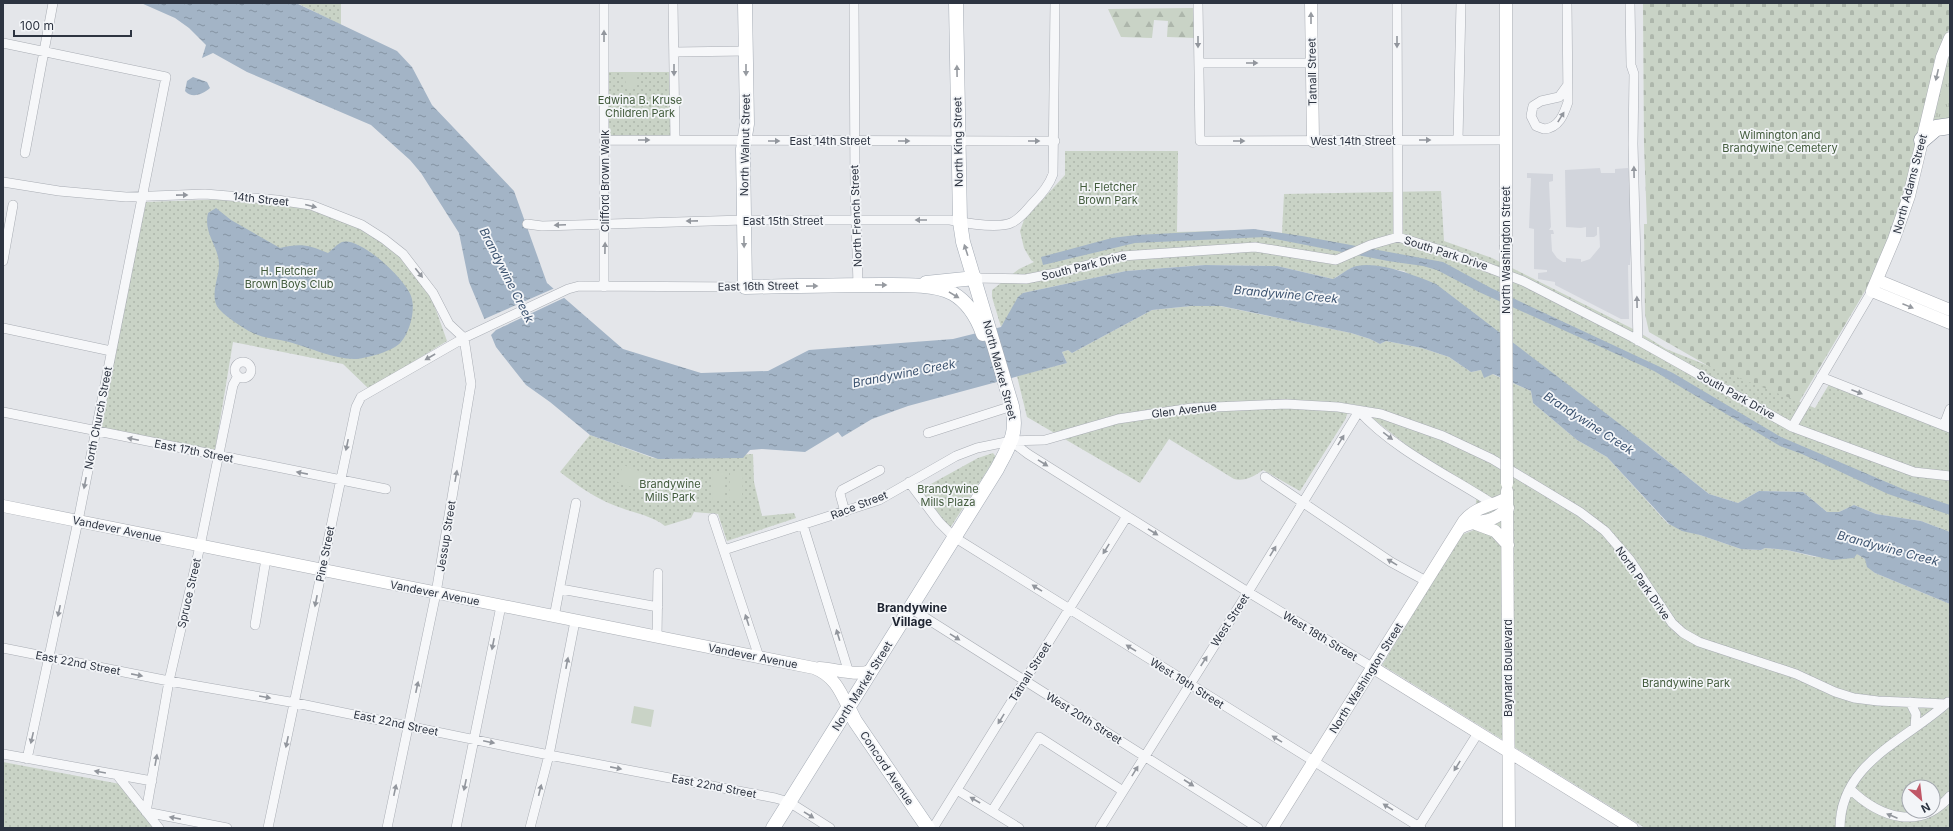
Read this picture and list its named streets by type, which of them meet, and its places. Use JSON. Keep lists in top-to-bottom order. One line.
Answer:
{"streets":{"main road":["North King Street","North Walnut Street","East 16th Street","North Market Street","Concord Avenue"],"street":["Tatnall Street","East 14th Street","West 14th Street","Clifford Brown Walk","North Adams Street","14th Street","North French Street","East 15th Street","North Washington Street","South Park Drive","Glen Avenue","North Church Street","East 17th Street","Race Street","Vandever Avenue","Jessup Street","Pine Street","North Park Drive","Spruce Street","West Street","West 18th Street","East 22nd Street","Baynard Boulevard","West 19th Street","West 20th Street"]},"crossings":[["Tatnall Street","West 14th Street"],["Tatnall Street","West 18th Street"],["Tatnall Street","West 19th Street"],["Tatnall Street","West 20th Street"],["East 14th Street","North King Street"],["East 14th Street","North Walnut Street"],["East 14th Street","Clifford Brown Walk"],["East 14th Street","North French Street"],["West 14th Street","North Washington Street"],["North King Street","East 15th Street"],["North King Street","South Park Drive"],["North King Street","North Market Street"],["North Walnut Street","East 15th Street"],["North Walnut Street","East 16th Street"],["Clifford Brown Walk","East 15th Street"],["Clifford Brown Walk","East 16th Street"],["North Adams Street","South Park Drive"],["14th Street","East 16th Street"],["14th Street","North Church Street"],["14th Street","Jessup Street"],["14th Street","Pine Street"],["North French Street","East 15th Street"],["North French Street","East 16th Street"],["North Washington Street","West 18th Street"],["North Washington Street","Baynard Boulevard"],["North Washington Street","West 19th Street"],["South Park Drive","North Market Street"],["East 16th Street","North Market Street"],["East 16th Street","Jessup Street"],["East 16th Street","Pine Street"],["North Market Street","Glen Avenue"],["North Market Street","Race Street"],["North Market Street","Vandever Avenue"],["North Market Street","West 18th Street"],["North Market Street","East 22nd Street"],["North Market Street","West 19th Street"],["North Market Street","West 20th Street"],["North Market Street","Concord Avenue"],["Glen Avenue","Race Street"],["Glen Avenue","North Park Drive"],["Glen Avenue","West Street"],["Glen Avenue","West 18th Street"],["North Church Street","East 17th Street"],["North Church Street","Vandever Avenue"],["North Church Street","East 22nd Street"],["East 17th Street","Pine Street"],["East 17th Street","Spruce Street"],["Race Street","West 18th Street"],["Race Street","West 19th Street"],["Vandever Avenue","Jessup Street"],["Vandever Avenue","Pine Street"],["Vandever Avenue","Spruce Street"],["Vandever Avenue","Concord Avenue"],["Jessup Street","Pine Street"],["Jessup Street","East 22nd Street"],["Pine Street","East 22nd Street"],["North Park Drive","West Street"],["Spruce Street","East 22nd Street"],["West Street","West 18th Street"],["West Street","West 19th Street"],["West Street","West 20th Street"],["West 18th Street","Baynard Boulevard"]],"one_way":["East 14th Street","North King Street","North Walnut Street","14th Street","East 15th Street","East 16th Street","North Church Street","East 17th Street","Pine Street","West Street","West 18th Street","East 22nd Street","West 19th Street","West 20th Street"],"districts":["Brandywine Village"],"water":["Brandywine Creek"],"parks":["Edwina B. Kruse Children Park","Wilmington and Brandywine Cemetery","H. Fletcher Brown Park","H. Fletcher Brown Boys Club","Brandywine Mills Park","Brandywine Mills Plaza","Brandywine Park"],"scale_bar":"100 m","north":"bottom right"}
